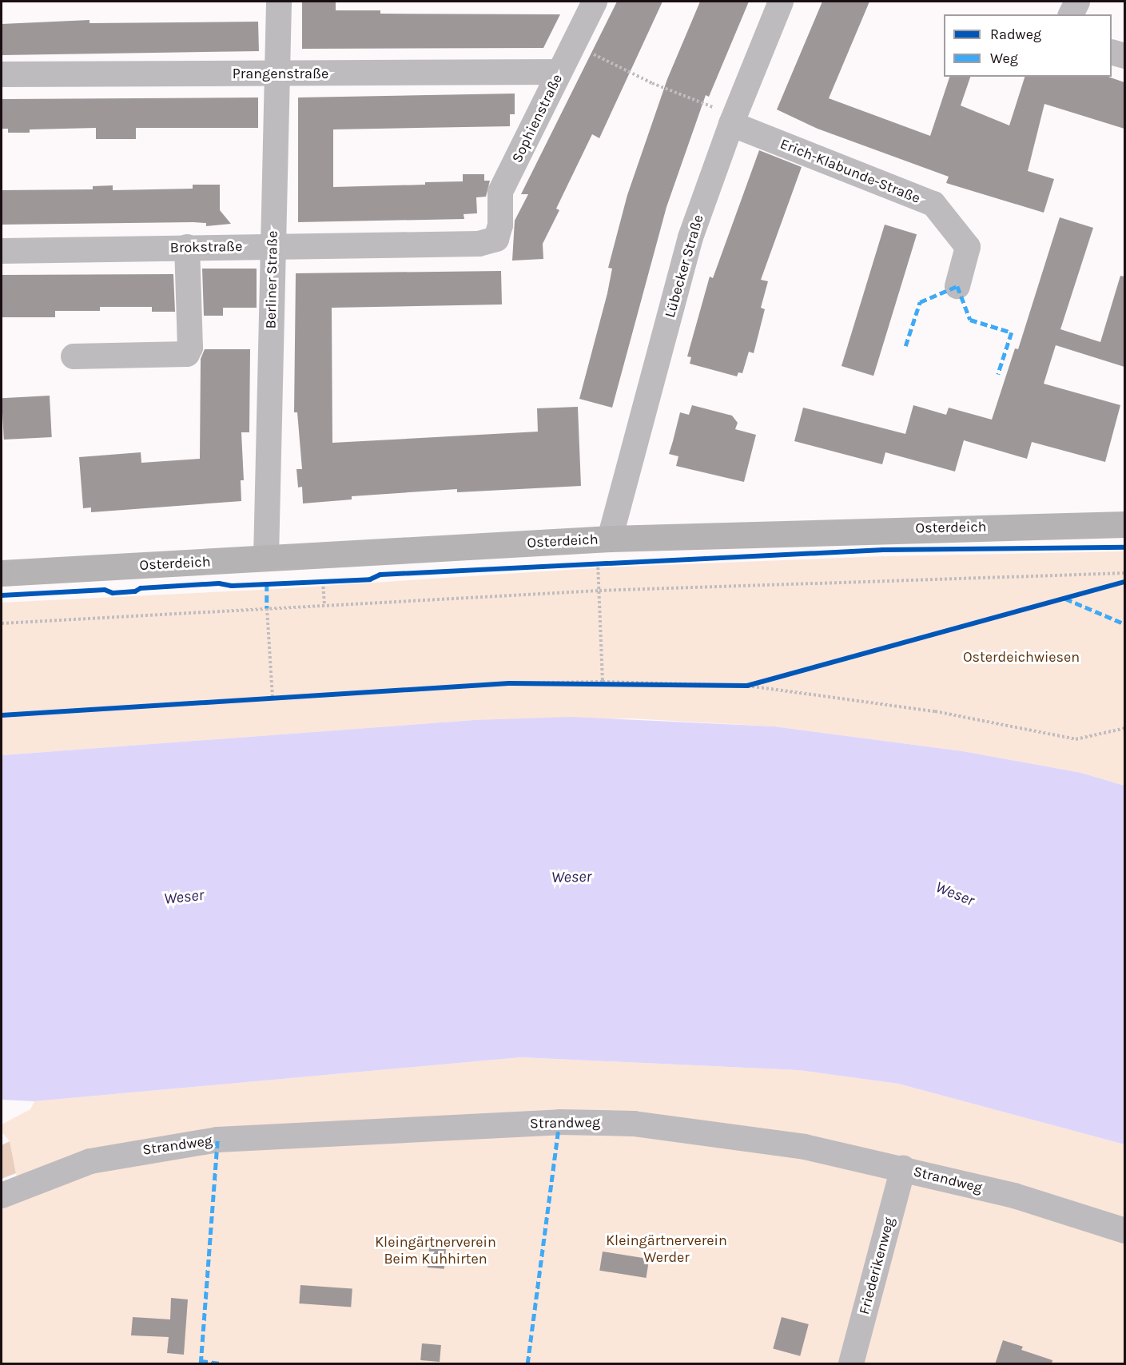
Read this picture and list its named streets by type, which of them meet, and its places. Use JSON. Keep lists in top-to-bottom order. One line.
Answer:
{"streets":{"main road":["Osterdeich"],"street":["Prangenstraße","Sophienstraße","Erich-Klabunde-Straße","Brokstraße","Lübecker Straße","Berliner Straße","Strandweg","Friederikenweg"]},"crossings":[["Prangenstraße","Sophienstraße"],["Prangenstraße","Berliner Straße"],["Sophienstraße","Brokstraße"],["Erich-Klabunde-Straße","Lübecker Straße"],["Brokstraße","Berliner Straße"],["Lübecker Straße","Osterdeich"],["Berliner Straße","Osterdeich"],["Strandweg","Friederikenweg"]],"water":["Weser"],"parks":["Osterdeichwiesen","Kleingärtnerverein Werder","Kleingärtnerverein Beim Kuhhirten"],"legend":["Radweg","Weg"]}
